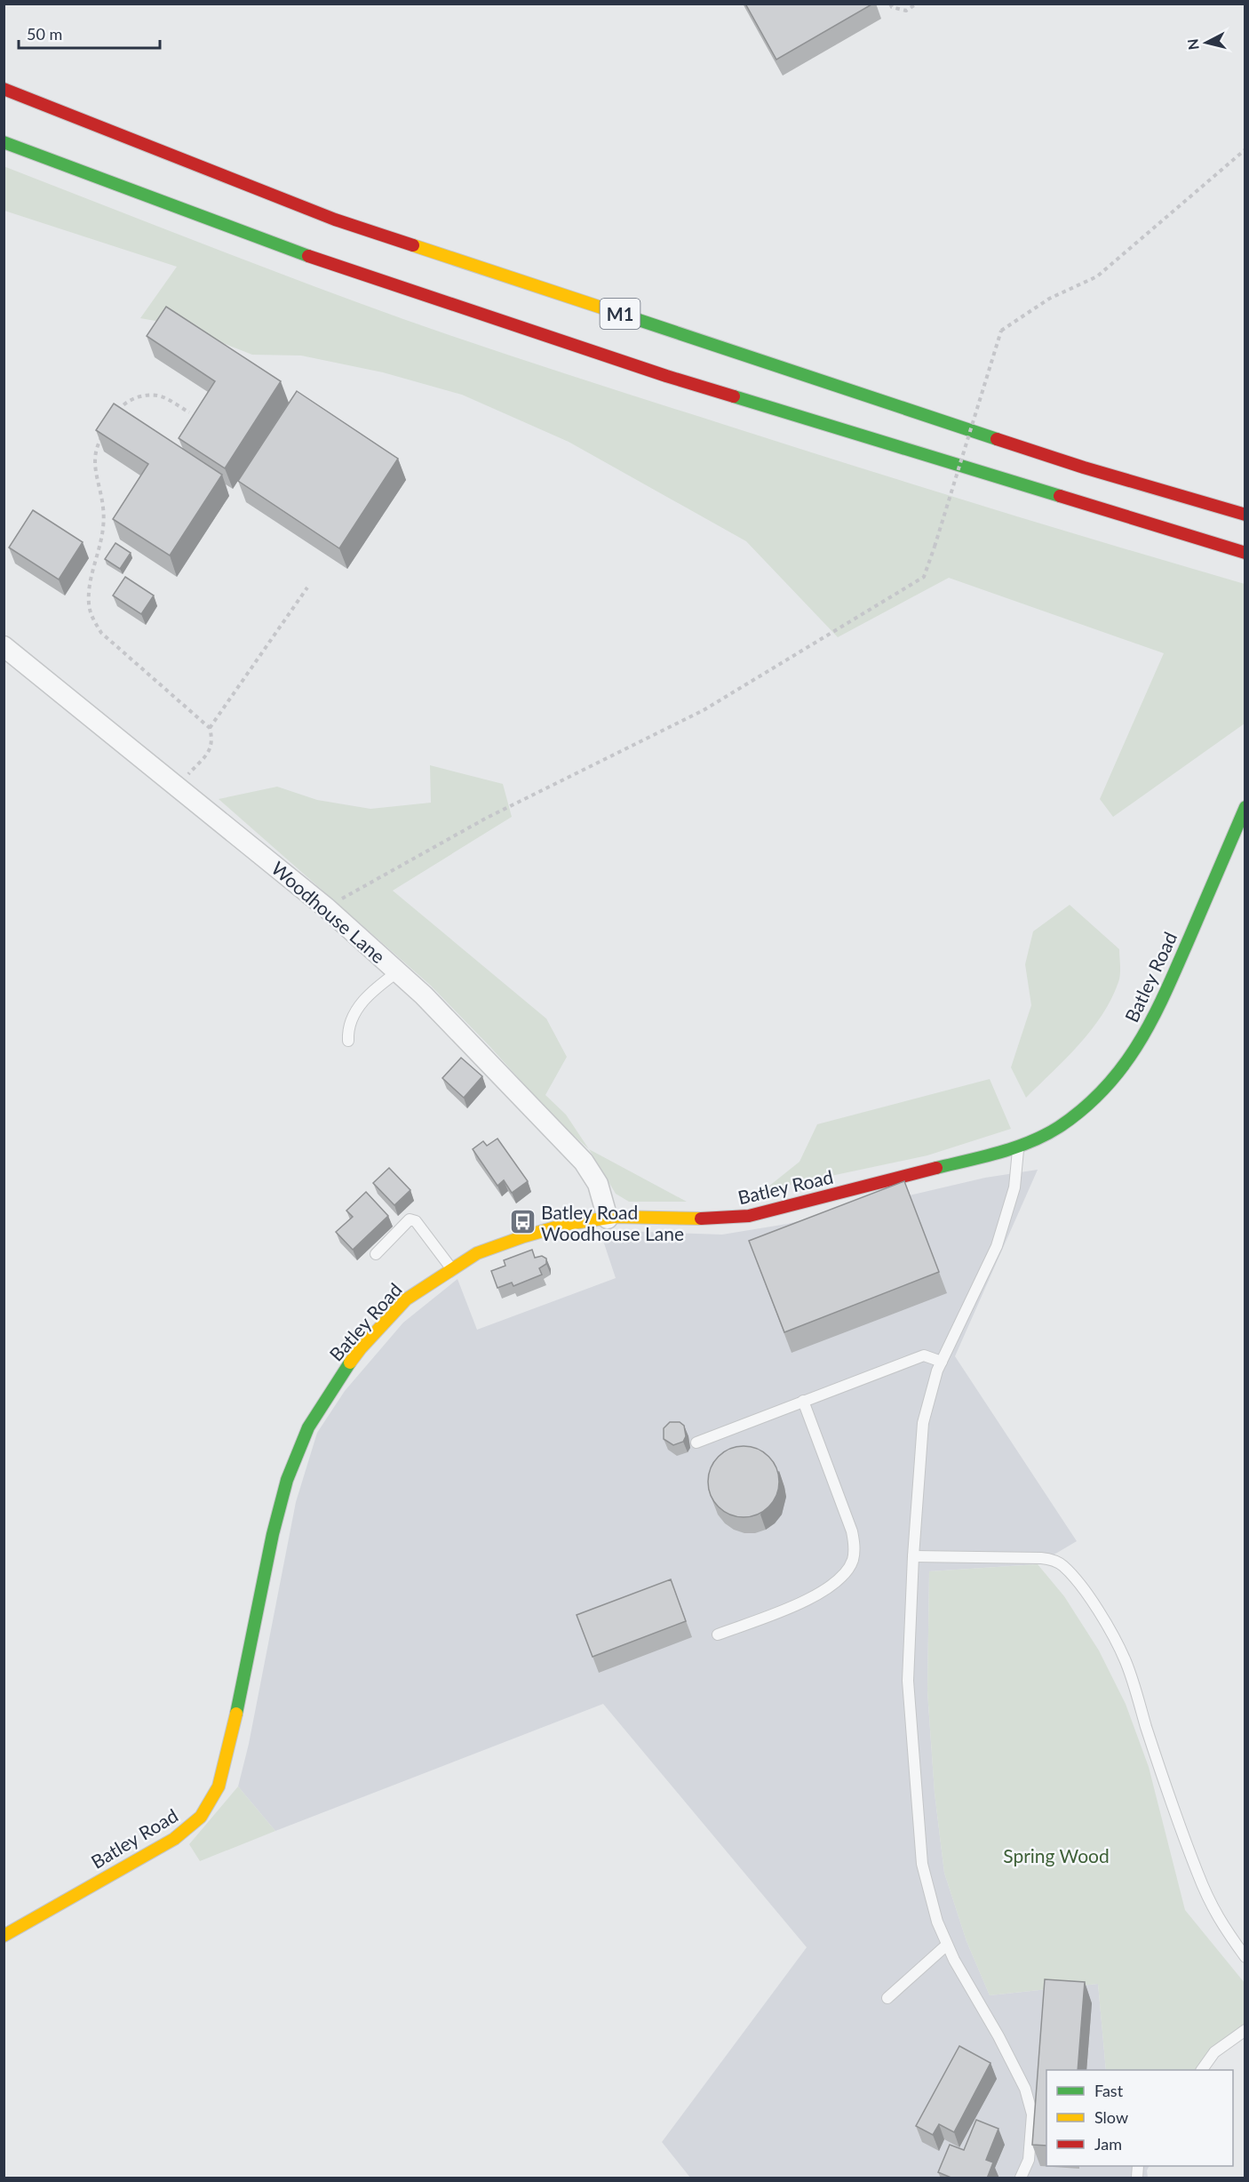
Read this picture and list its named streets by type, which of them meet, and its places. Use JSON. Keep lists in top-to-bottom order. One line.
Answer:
{"streets":{"main road":["M1","Batley Road"],"street":["Woodhouse Lane"]},"crossings":[["Woodhouse Lane","Batley Road"]],"parks":["Spring Wood"],"places":{"bus stop":["Batley Road Woodhouse Lane"]},"legend":["Fast","Slow","Jam"],"scale_bar":"50 m","north":"left"}
